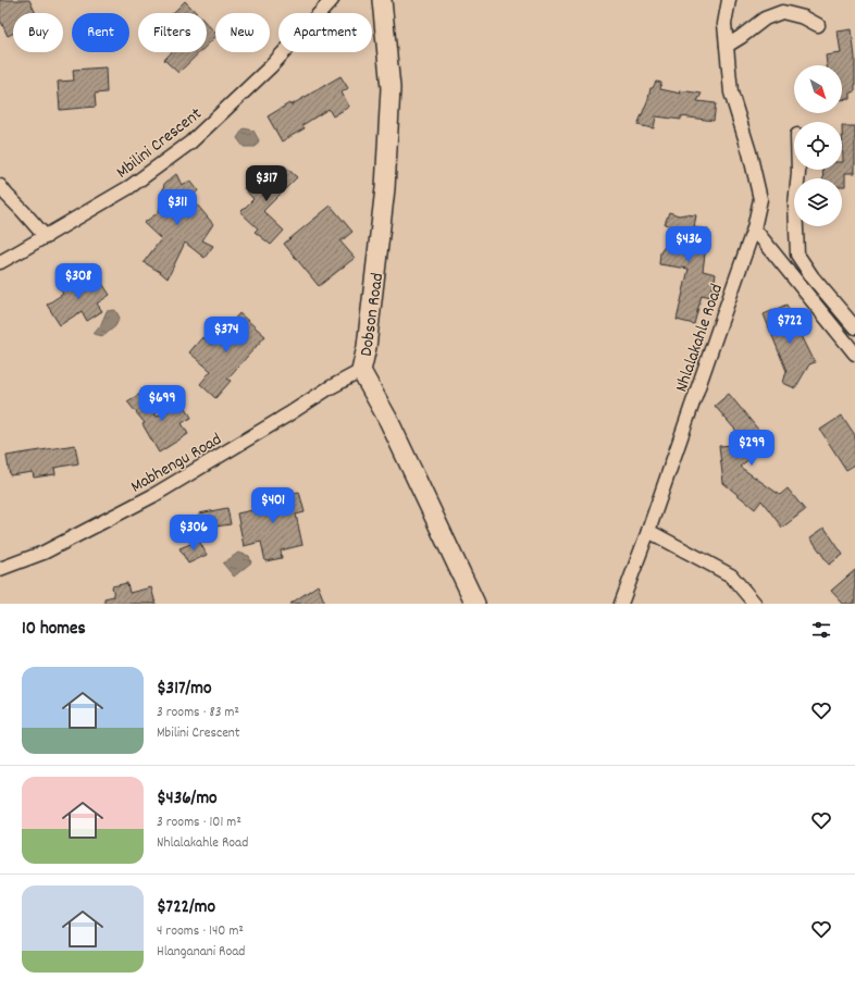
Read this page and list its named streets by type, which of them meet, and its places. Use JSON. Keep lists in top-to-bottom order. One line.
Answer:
{"streets":{"street":["Mbilini Crescent","Dobson Road","Nhlalakahle Road","Mabhengu Road"]},"crossings":[["Dobson Road","Mabhengu Road"]],"north":"bottom right","page":{"chip":["Buy","Rent","Filters","New","Apartment"],"price":["$317","$311","$436","$308","$722","$374","$699","$299","$401","$306"],"heading":"10 homes","list":[{"name":"$317/mo","note":"3 rooms · 83 m² · Mbilini Crescent"},{"name":"$436/mo","note":"3 rooms · 101 m² · Nhlalakahle Road"},{"name":"$722/mo","note":"4 rooms · 140 m² · Hlanganani Road"}]}}
